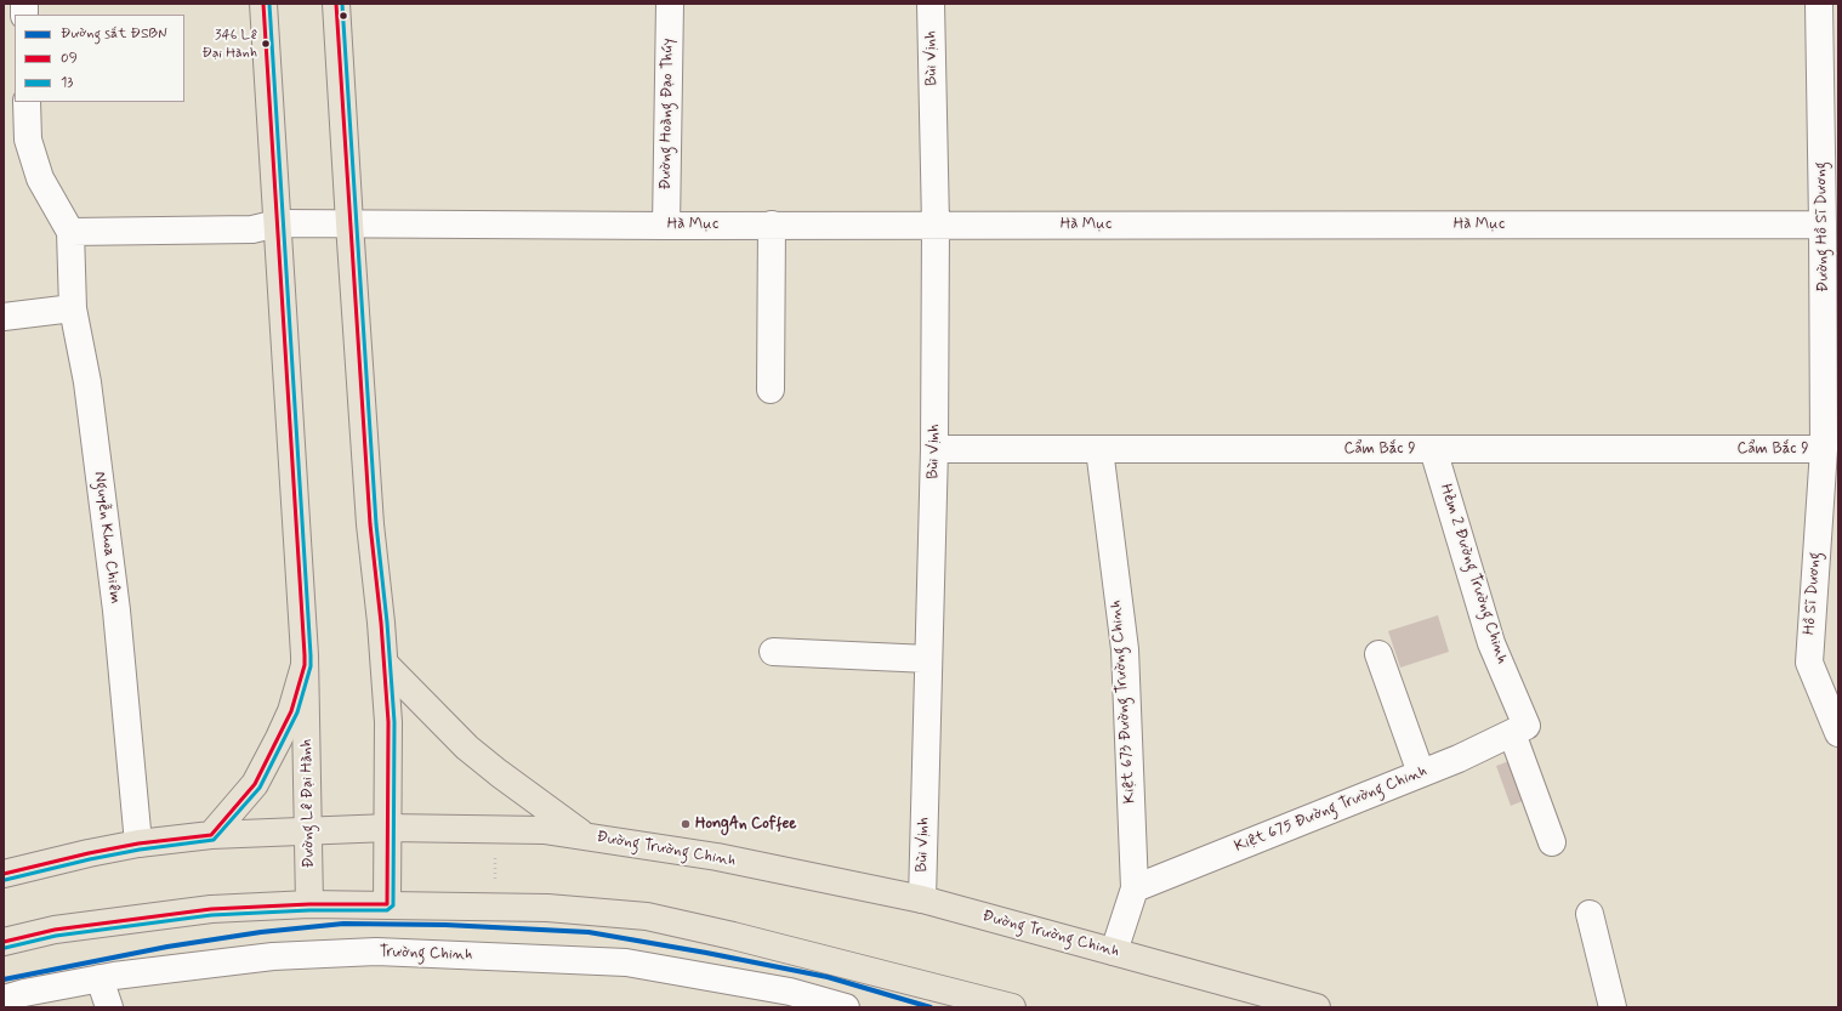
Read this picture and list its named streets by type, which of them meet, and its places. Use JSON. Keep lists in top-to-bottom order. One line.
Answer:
{"streets":{"main road":["Đường Lê Đại Hành","Đường Trường Chinh"],"street":["Bùi Vịnh","Đường Hoàng Đạo Thúy","Hà Mục","Đường Hồ Sĩ Dương","Cẩm Bắc 9","Nguyễn Khoa Chiêm","Hẻm 2 Đường Trường Chinh","Hồ Sĩ Dương","Kiệt 673 Đường Trường Chinh","Kiệt 675 Đường Trường Chinh","Trường Chinh"]},"crossings":[["Bùi Vịnh","Hà Mục"],["Bùi Vịnh","Cẩm Bắc 9"],["Bùi Vịnh","Đường Trường Chinh"],["Đường Hoàng Đạo Thúy","Hà Mục"],["Hà Mục","Đường Hồ Sĩ Dương"],["Hà Mục","Nguyễn Khoa Chiêm"],["Hà Mục","Đường Lê Đại Hành"],["Đường Hồ Sĩ Dương","Cẩm Bắc 9"],["Đường Hồ Sĩ Dương","Hồ Sĩ Dương"],["Cẩm Bắc 9","Hẻm 2 Đường Trường Chinh"],["Cẩm Bắc 9","Hồ Sĩ Dương"],["Cẩm Bắc 9","Kiệt 673 Đường Trường Chinh"],["Nguyễn Khoa Chiêm","Đường Trường Chinh"],["Hẻm 2 Đường Trường Chinh","Kiệt 675 Đường Trường Chinh"],["Kiệt 673 Đường Trường Chinh","Kiệt 675 Đường Trường Chinh"],["Kiệt 673 Đường Trường Chinh","Đường Trường Chinh"],["Đường Lê Đại Hành","Đường Trường Chinh"]],"places":["346 Lê Đại Hành","HongAn Coffee"],"lines":["transit line 09","transit line 13","rail line ĐSBN"],"legend":["Đường sắt ĐSBN","09","13"]}
